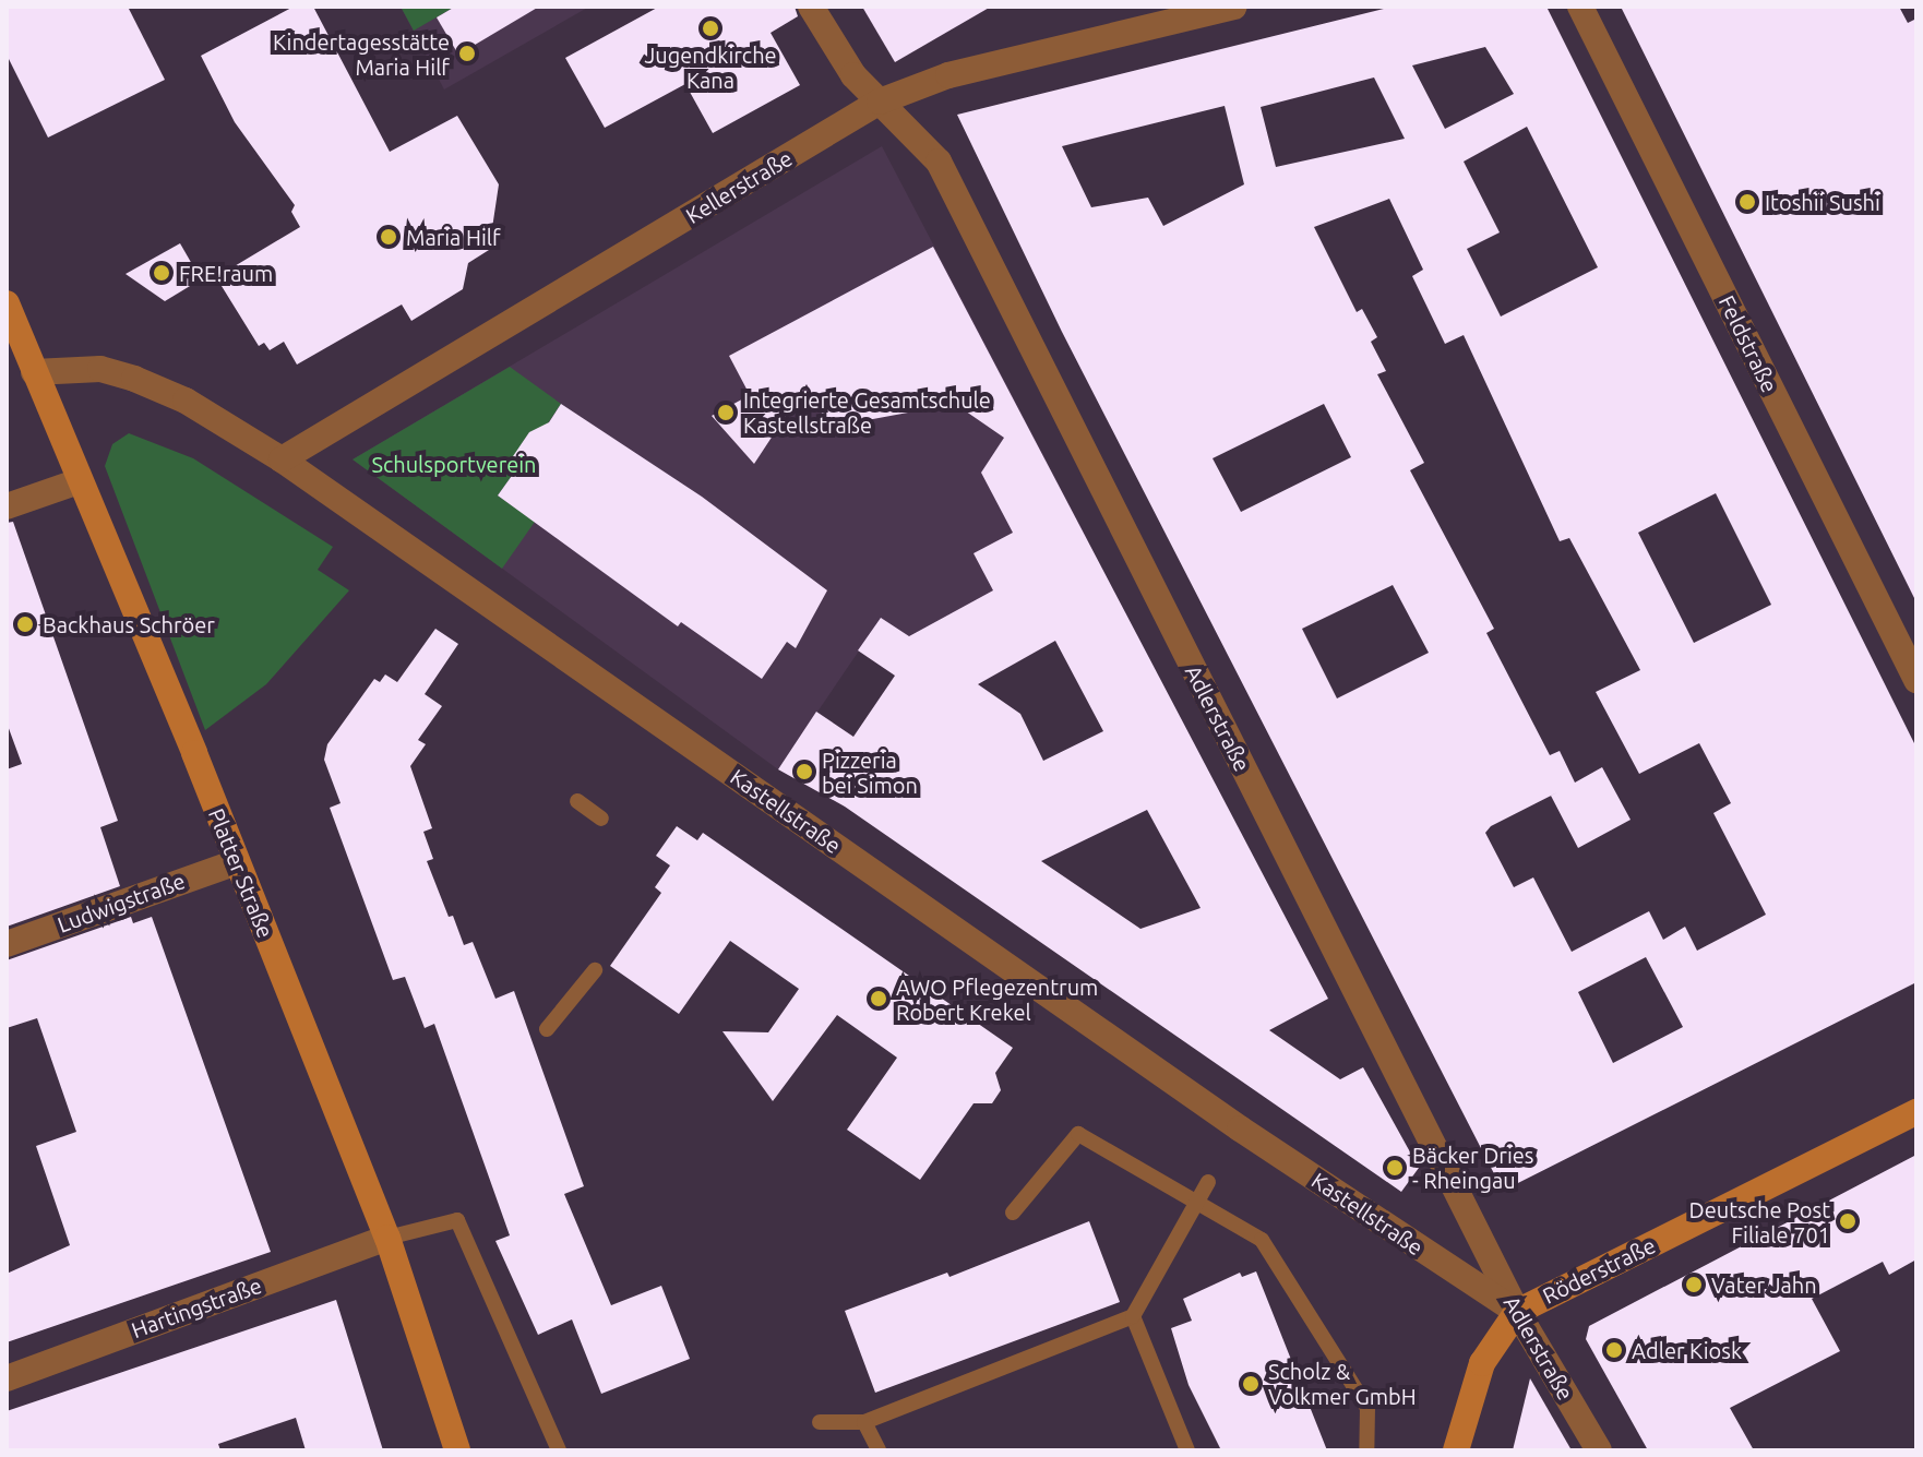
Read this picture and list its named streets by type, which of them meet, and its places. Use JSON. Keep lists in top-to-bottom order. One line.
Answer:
{"streets":{"main road":["Platter Straße","Röderstraße"],"street":["Kellerstraße","Feldstraße","Adlerstraße","Kastellstraße","Ludwigstraße","Hartingstraße"]},"crossings":[["Kellerstraße","Adlerstraße"],["Kellerstraße","Kastellstraße"],["Adlerstraße","Kastellstraße"],["Adlerstraße","Röderstraße"],["Kastellstraße","Platter Straße"],["Kastellstraße","Röderstraße"],["Platter Straße","Ludwigstraße"],["Platter Straße","Hartingstraße"]],"parks":["Schulsportverein"],"places":["Jugendkirche Kana","Kindertagesstätte Maria Hilf","Itoshii Sushi","Maria Hilf","FRE!raum","Integrierte Gesamtschule Kastellstraße","Backhaus Schröer","Pizzeria bei Simon","AWO Pflegezentrum Robert Krekel","Bäcker Dries - Rheingau","Deutsche Post Filiale 701","Vater Jahn","Adler Kiosk","Scholz & Volkmer GmbH"]}
